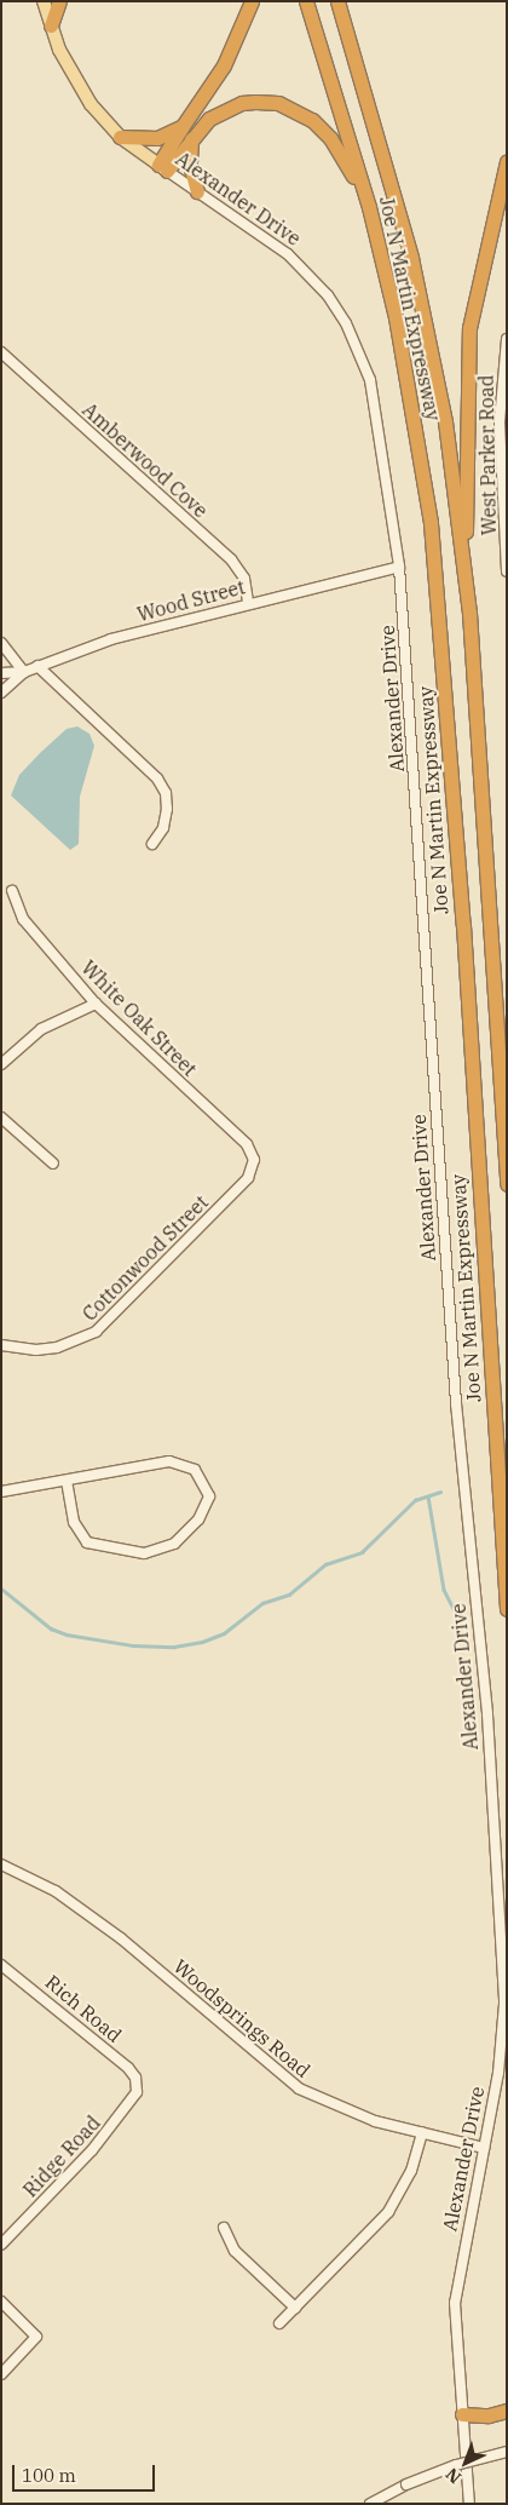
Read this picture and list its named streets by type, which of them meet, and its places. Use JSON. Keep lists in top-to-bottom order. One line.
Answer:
{"streets":{"highway":["Joe N Martin Expressway"],"main road":["Alexander Drive"],"street":["West Parker Road","Amberwood Cove","Wood Street","White Oak Street","Cottonwood Street","Rich Road","Woodsprings Road","Ridge Road"]},"crossings":[["Alexander Drive","Wood Street"],["Alexander Drive","Woodsprings Road"],["Amberwood Cove","Wood Street"],["White Oak Street","Cottonwood Street"],["Rich Road","Ridge Road"]],"scale_bar":"100 m","north":"bottom left"}
